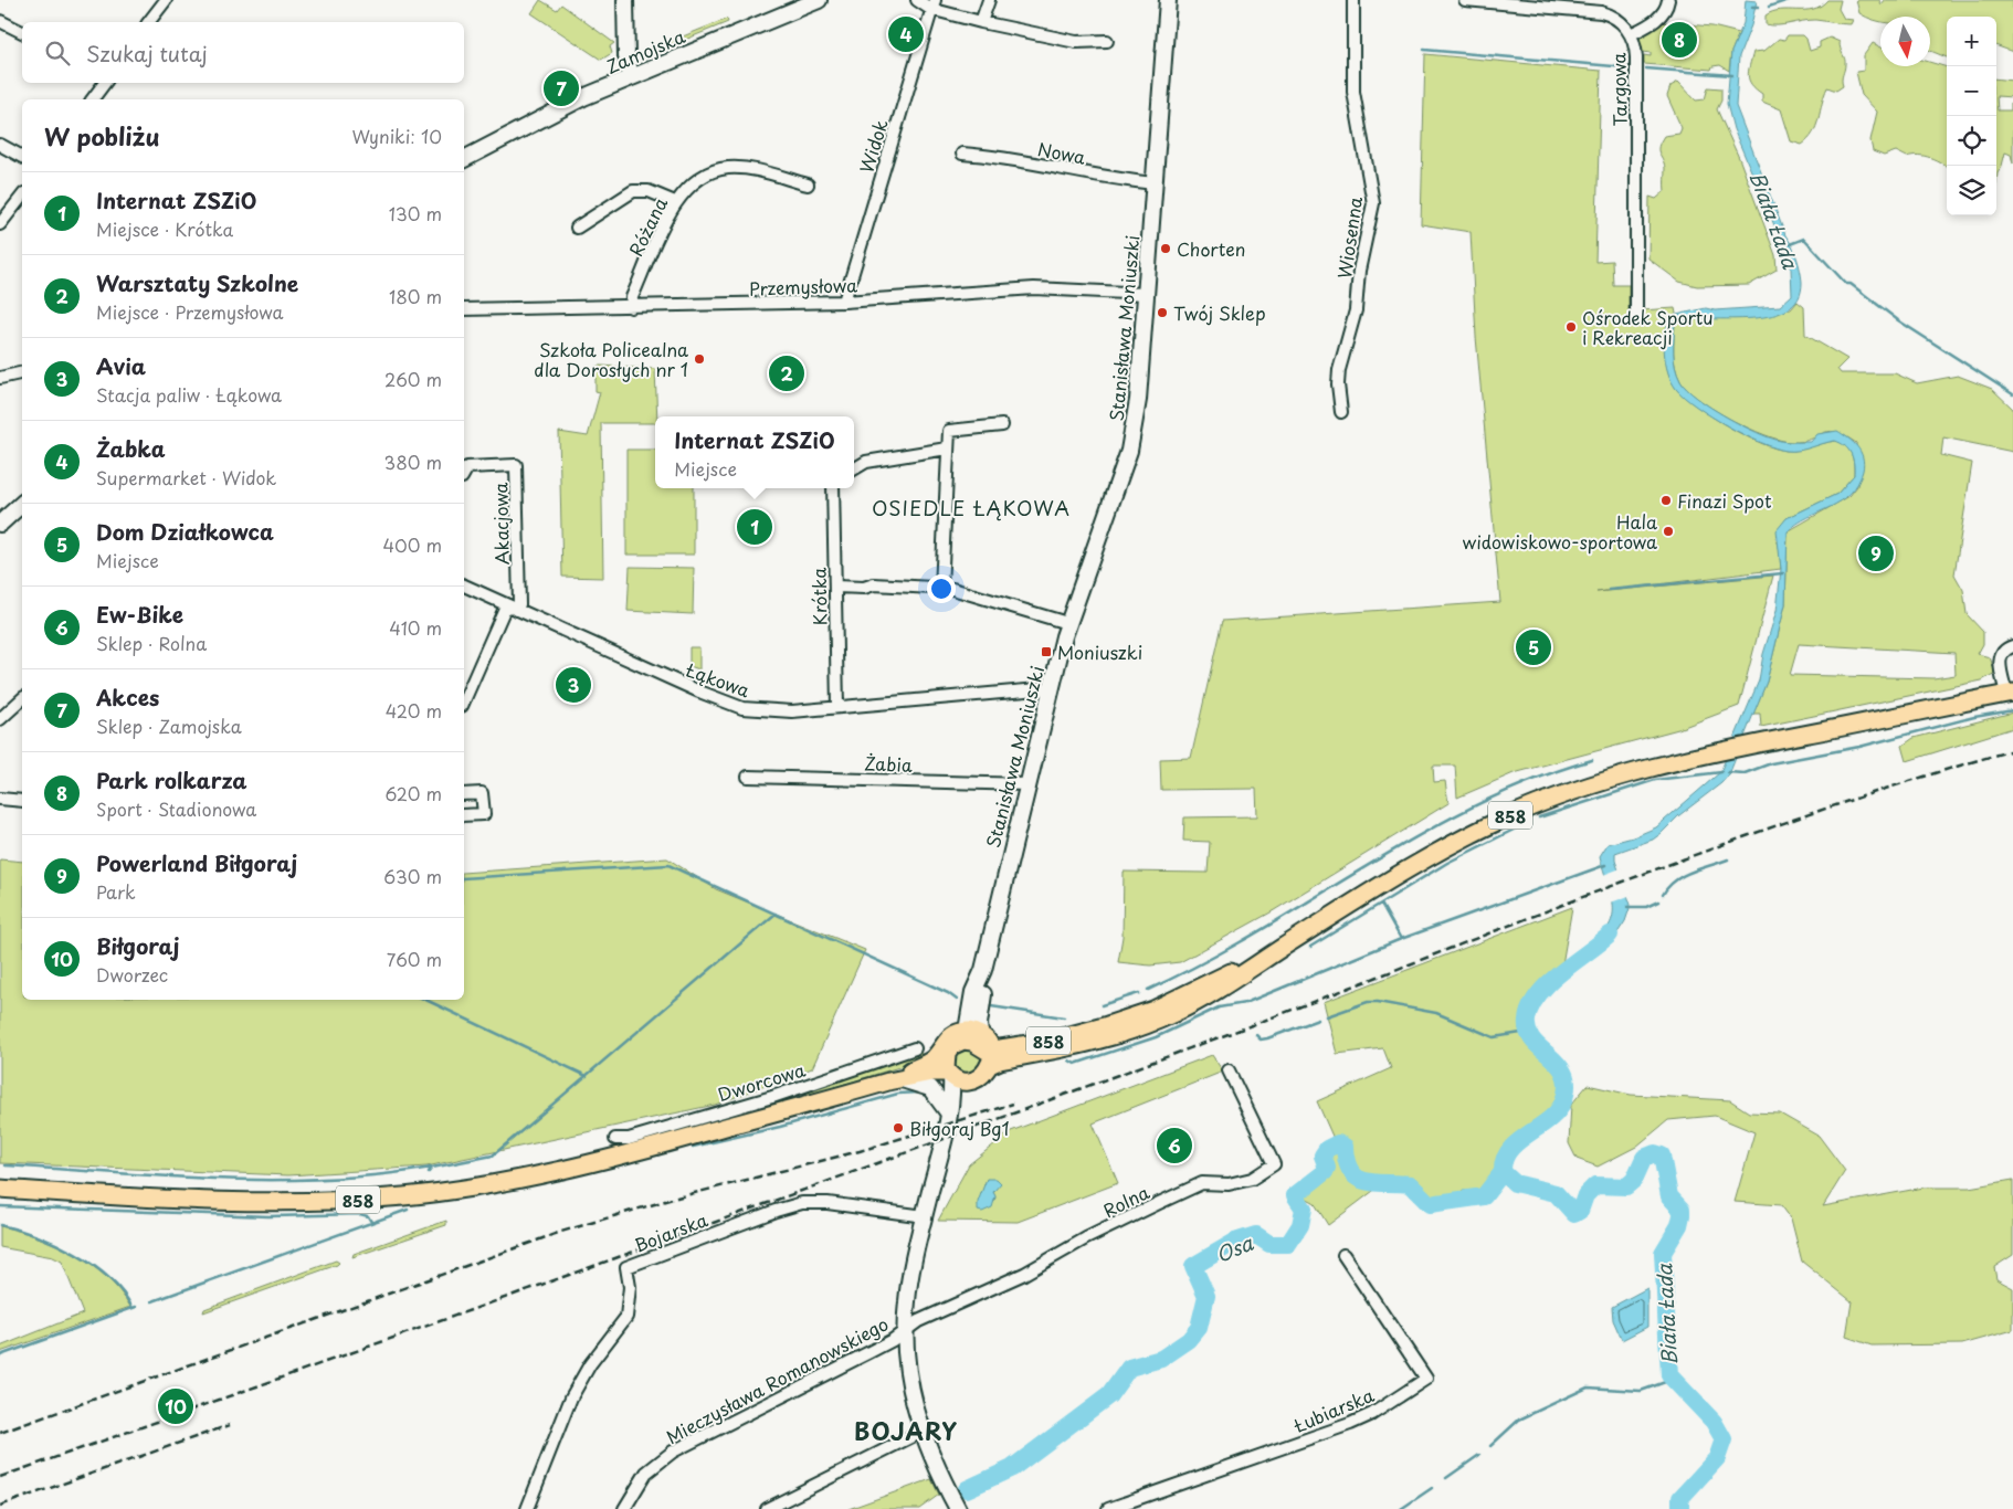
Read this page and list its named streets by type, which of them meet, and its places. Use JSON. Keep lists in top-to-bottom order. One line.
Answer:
{"streets":{"main road":["858"],"street":["Zamojska","Targowa","Widok","Nowa","Różana","Wiosenna","Przemysłowa","Stanisława Moniuszki","Akacjowa","Krótka","Łąkowa","Żabia","Dworcowa","Rolna","Bojarska","Mieczysława Romanowskiego","Łubiarska"]},"crossings":[["Widok","Przemysłowa"],["Nowa","Stanisława Moniuszki"],["Różana","Przemysłowa"],["Przemysłowa","Stanisława Moniuszki"],["Stanisława Moniuszki","Łąkowa"],["Stanisława Moniuszki","Żabia"],["Stanisława Moniuszki","858"],["Akacjowa","Łąkowa"],["Krótka","Łąkowa"],["Rolna","Mieczysława Romanowskiego"]],"districts":["OSIEDLE ŁĄKOWA","BOJARY"],"water":["Biała Łada","Osa"],"places":{"other":["Chorten","Twój Sklep","Ośrodek Sportu i Rekreacji","Szkoła Policealna dla Dorosłych nr 1","Finazi Spot","Hala widowiskowo-sportowa","Biłgoraj Bg1"],"transit":["Moniuszki"]},"north":"bottom","page":{"pins":["4","8","7","2","1","9","5","3","6","10"],"map_buttons":["+","−"],"search":"Szukaj tutaj","heading":["W pobliżu","Wyniki: 10"],"list":[{"mark":"1","name":"Internat ZSZiO","note":"Miejsce · Krótka","value":"130 m"},{"mark":"2","name":"Warsztaty Szkolne","note":"Miejsce · Przemysłowa","value":"180 m"},{"mark":"3","name":"Avia","note":"Stacja paliw · Łąkowa","value":"260 m"},{"mark":"4","name":"Żabka","note":"Supermarket · Widok","value":"380 m"},{"mark":"5","name":"Dom Działkowca","note":"Miejsce","value":"400 m"},{"mark":"6","name":"Ew-Bike","note":"Sklep · Rolna","value":"410 m"},{"mark":"7","name":"Akces","note":"Sklep · Zamojska","value":"420 m"},{"mark":"8","name":"Park rolkarza","note":"Sport · Stadionowa","value":"620 m"},{"mark":"9","name":"Powerland Biłgoraj","note":"Park","value":"630 m"},{"mark":"10","name":"Biłgoraj","note":"Dworzec","value":"760 m"}],"popup":["Internat ZSZiO","Miejsce"]}}
